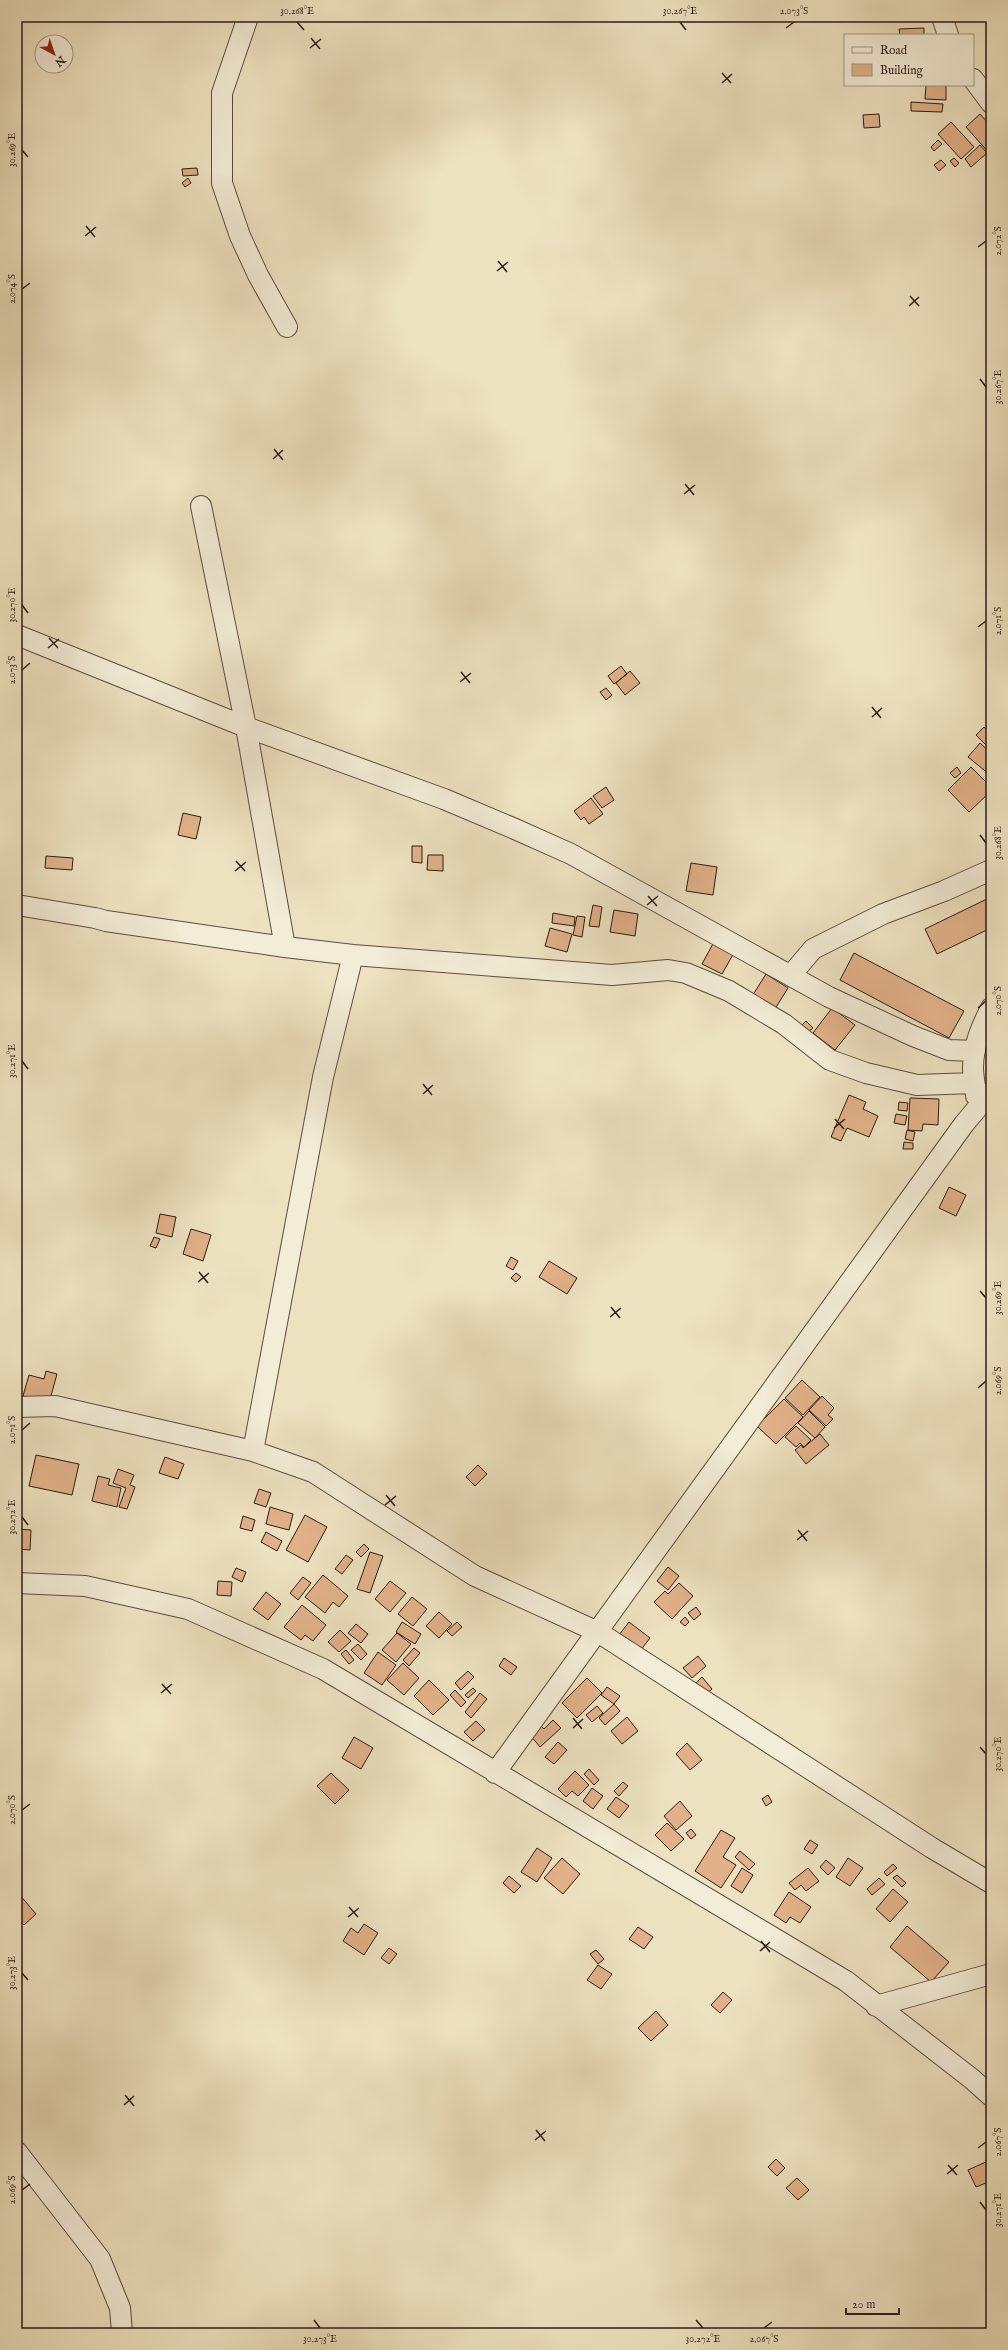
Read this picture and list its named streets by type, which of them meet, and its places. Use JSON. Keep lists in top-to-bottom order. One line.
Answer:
{"legend":["Road","Building"],"scale_bar":"20 m","north":"bottom right","coordinates":["30.268°E","30.267°E","2.073°S","30.269°E","2.072°S","2.074°S","30.270°E","2.071°S","2.070°S","30.271°E","2.069°S","30.272°E","30.273°E","2.067°S"]}
